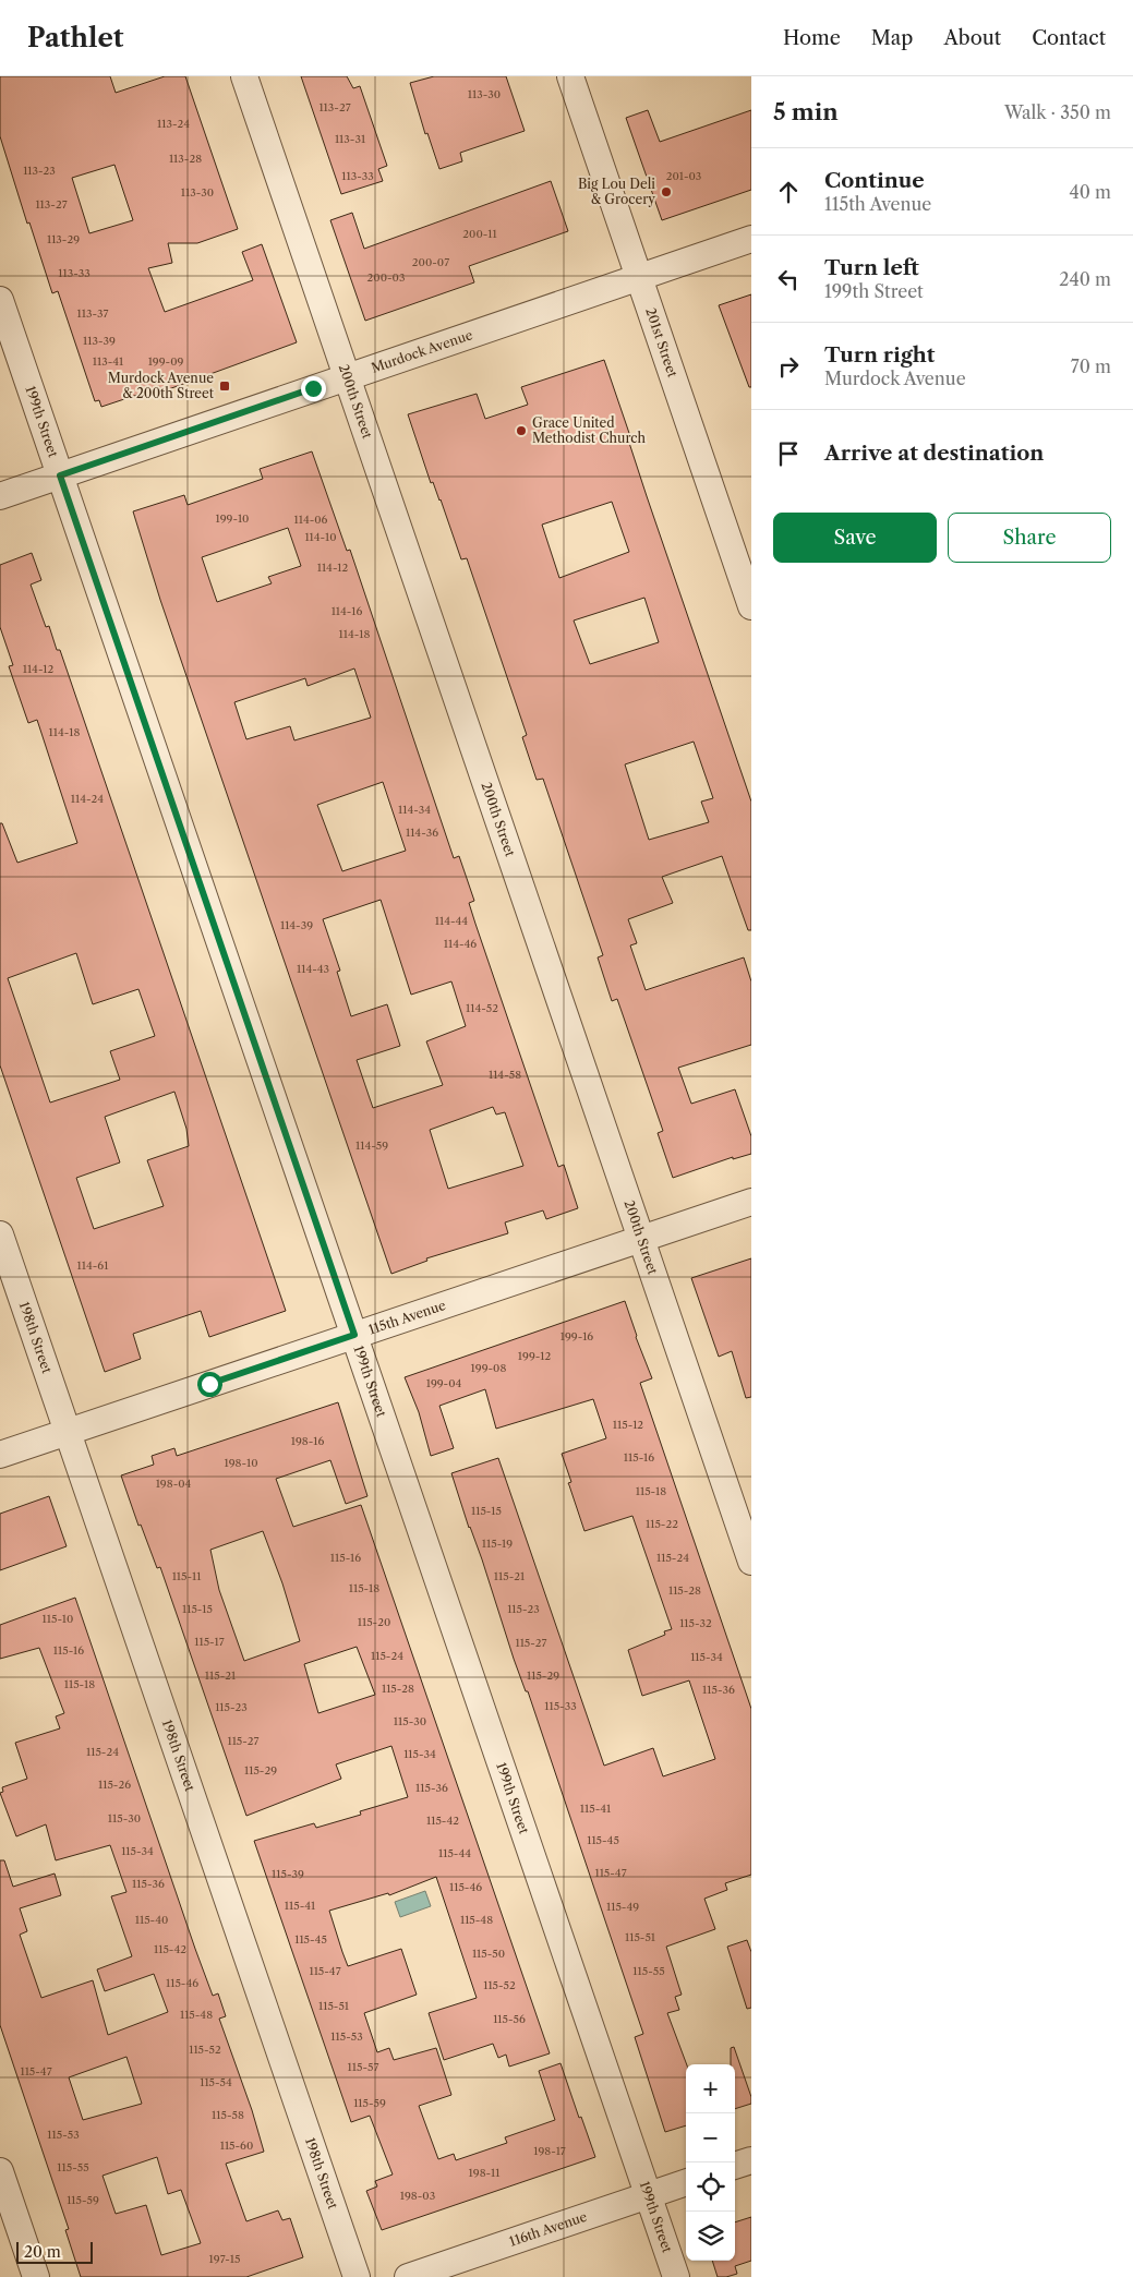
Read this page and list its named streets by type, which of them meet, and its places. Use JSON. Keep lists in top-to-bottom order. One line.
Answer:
{"streets":{"street":["201st Street","Murdock Avenue","200th Street","199th Street","115th Avenue","198th Street","116th Avenue"]},"crossings":[["201st Street","Murdock Avenue"],["Murdock Avenue","200th Street"],["Murdock Avenue","199th Street"],["200th Street","115th Avenue"],["199th Street","115th Avenue"],["199th Street","116th Avenue"],["115th Avenue","198th Street"]],"places":{"other":["Big Lou Deli & Grocery","Grace United Methodist Church"],"transit":["Murdock Avenue & 200th Street"]},"house_numbers":["113-30","113-27","113-24","113-31","113-28","113-23","113-33","201-03","113-30","113-27","200-11","113-29","200-07","113-33","200-03","113-37","113-39","113-41","199-09","199-10","114-06","114-10","114-12","114-16","114-18","114-12","114-18","114-24","114-34","114-36","114-44","114-39","114-46","114-43","114-52","114-58","114-59","114-61","199-16","199-12","199-08","199-04","115-12","198-16","115-16","198-10","198-04","115-18","115-15","115-22","115-19","115-16","115-24","115-11","115-21","115-18","115-28","115-15","115-23","115-10","115-20","115-32","115-17","115-27","115-16","115-24","115-34","115-21","115-29","115-18","115-28","115-36","115-33","115-23","115-30","115-27","115-24","115-34","115-29","115-26","115-36","115-41","115-30","115-42","115-45","115-34","115-44","115-47","115-39","115-36","115-46","115-41","115-49","115-40","115-48","115-51","115-45","115-42","115-50","115-47","115-55","115-46","115-52","115-51","115-48","115-56","115-53","115-52","115-57","115-47","115-54","115-59","115-58","115-53","115-60","198-17","115-55","198-11","198-03","115-59","197-15"],"scale_bar":"20 m","page":{"header":"Pathlet","nav":["Home","Map","About","Contact"],"heading":["5 min","Walk · 350 m"],"list":[["Continue","115th Avenue","40 m"],["Turn left","199th Street","240 m"],["Turn right","Murdock Avenue","70 m"],"Arrive at destination"],"buttons":["Save","Share"],"map_buttons":["+","−"],"scale":"20 m"}}
